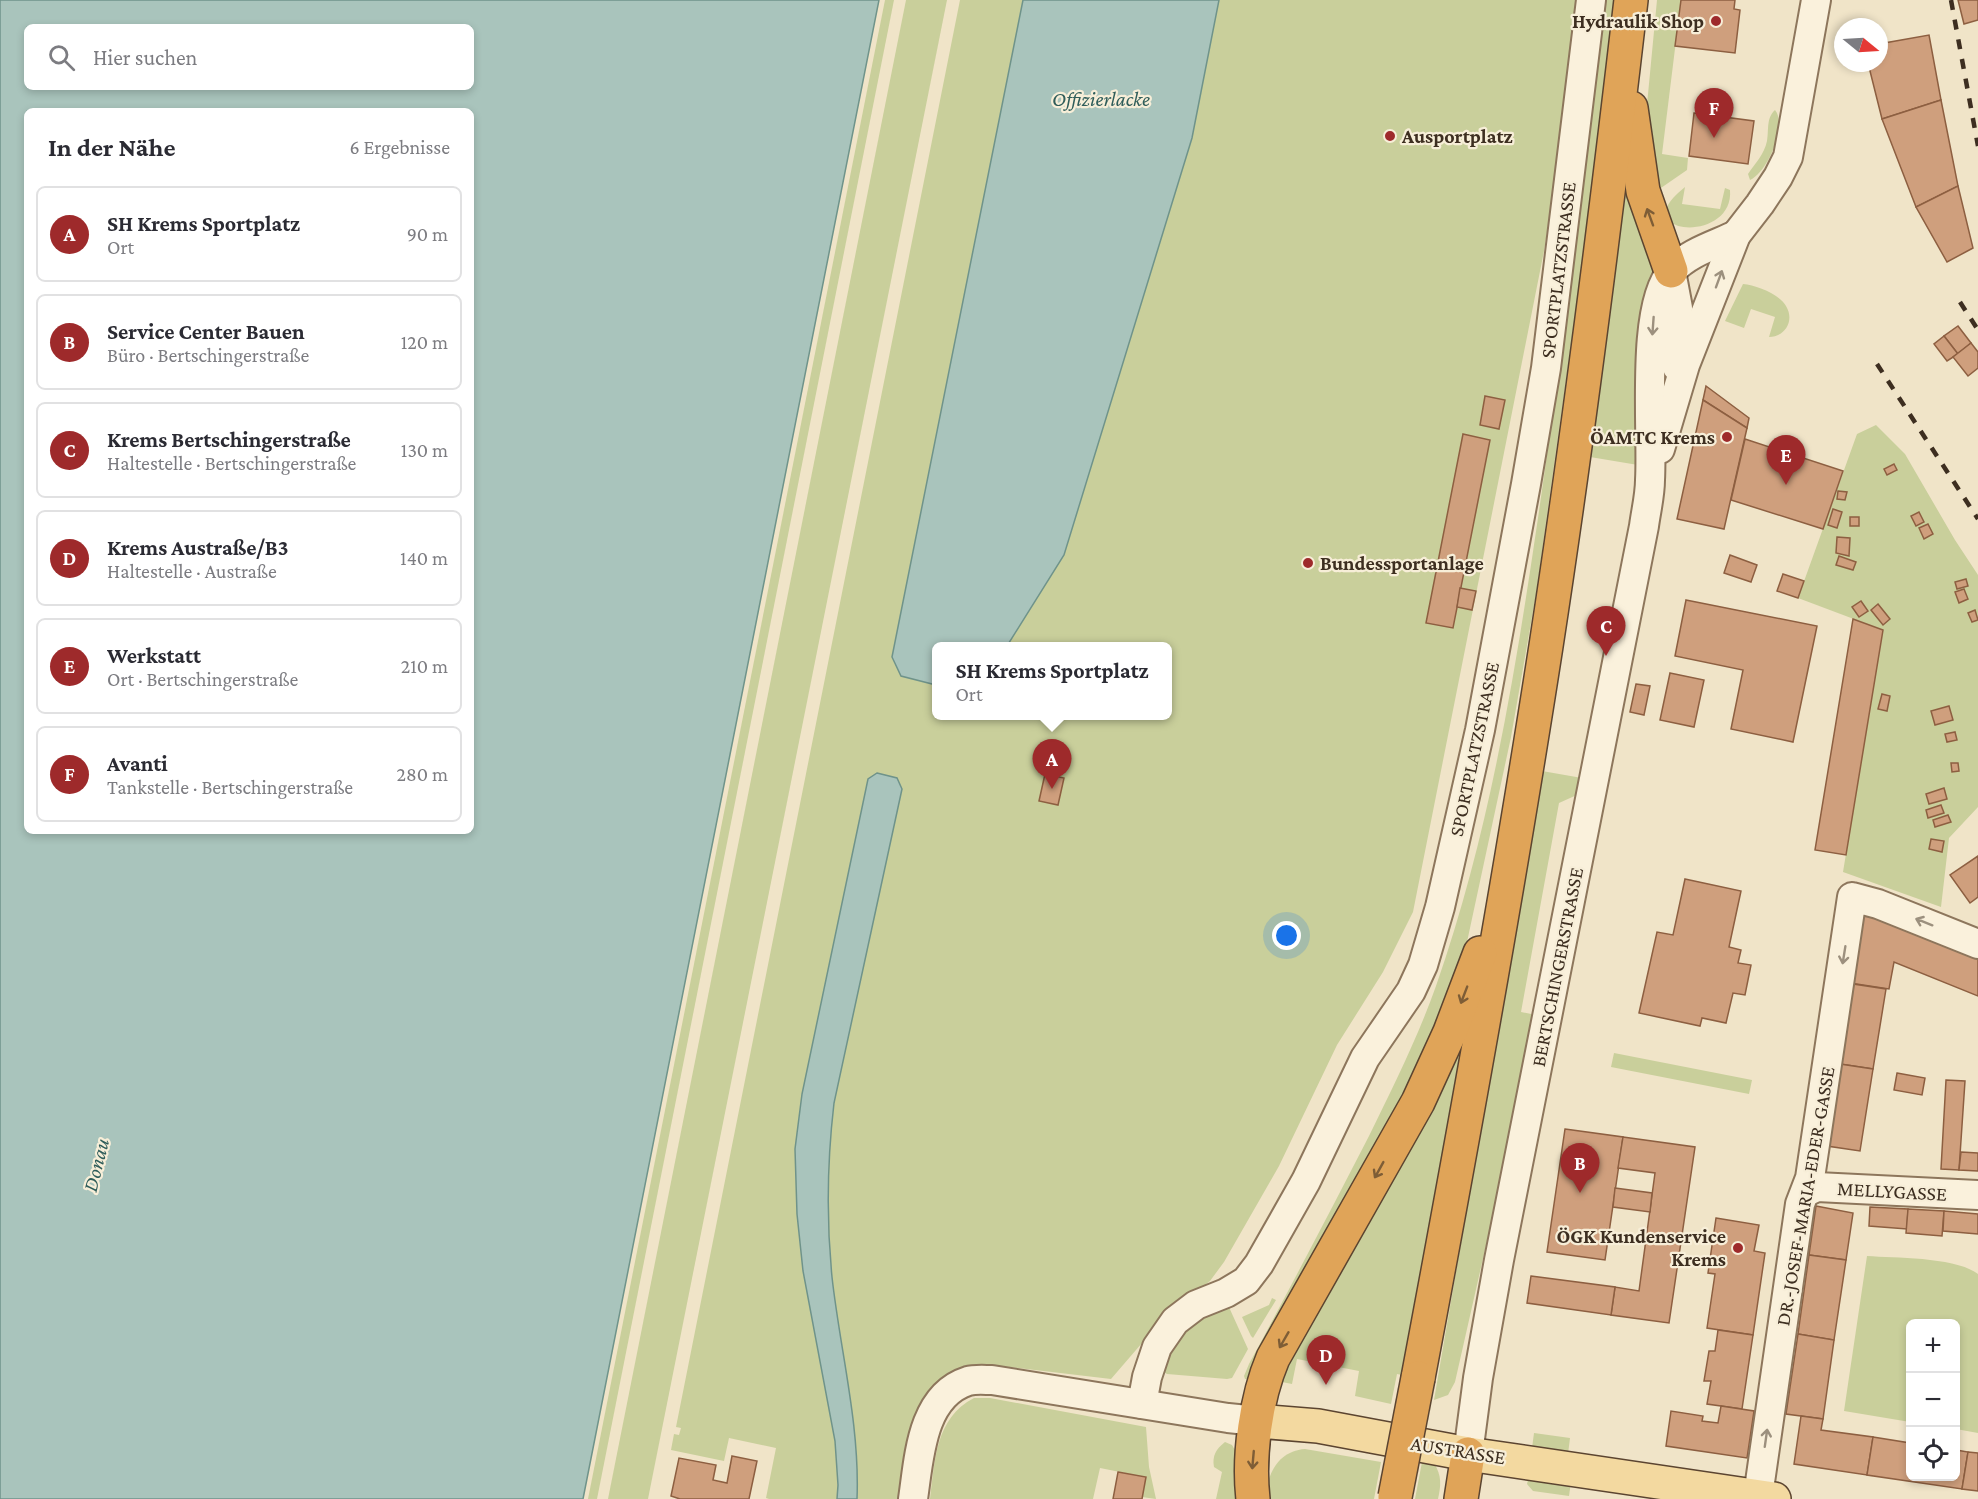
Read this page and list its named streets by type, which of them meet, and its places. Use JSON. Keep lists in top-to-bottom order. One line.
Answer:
{"streets":{"main road":["AUSTRASSE"],"street":["SPORTPLATZSTRASSE","BERTSCHINGERSTRASSE","MELLYGASSE","DR.-JOSEF-MARIA-EDER-GASSE"]},"crossings":[["SPORTPLATZSTRASSE","AUSTRASSE"],["BERTSCHINGERSTRASSE","AUSTRASSE"],["MELLYGASSE","DR.-JOSEF-MARIA-EDER-GASSE"],["DR.-JOSEF-MARIA-EDER-GASSE","AUSTRASSE"]],"water":["Offizierlacke","Donau"],"places":["Hydraulik Shop","Ausportplatz","ÖAMTC Krems","Bundessportanlage","ÖGK Kundenservice Krems"],"north":"right","page":{"search":"Hier suchen","pins":["F","E","C","A","B","D"],"heading":["In der Nähe","6 Ergebnisse"],"list":[{"mark":"A","name":"SH Krems Sportplatz","note":"Ort","value":"90 m"},{"mark":"B","name":"Service Center Bauen","note":"Büro · Bertschingerstraße","value":"120 m"},{"mark":"C","name":"Krems Bertschingerstraße","note":"Haltestelle · Bertschingerstraße","value":"130 m"},{"mark":"D","name":"Krems Austraße/B3","note":"Haltestelle · Austraße","value":"140 m"},{"mark":"E","name":"Werkstatt","note":"Ort · Bertschingerstraße","value":"210 m"},{"mark":"F","name":"Avanti","note":"Tankstelle · Bertschingerstraße","value":"280 m"}],"popup":["SH Krems Sportplatz","Ort"],"map_buttons":["+","−"]}}
